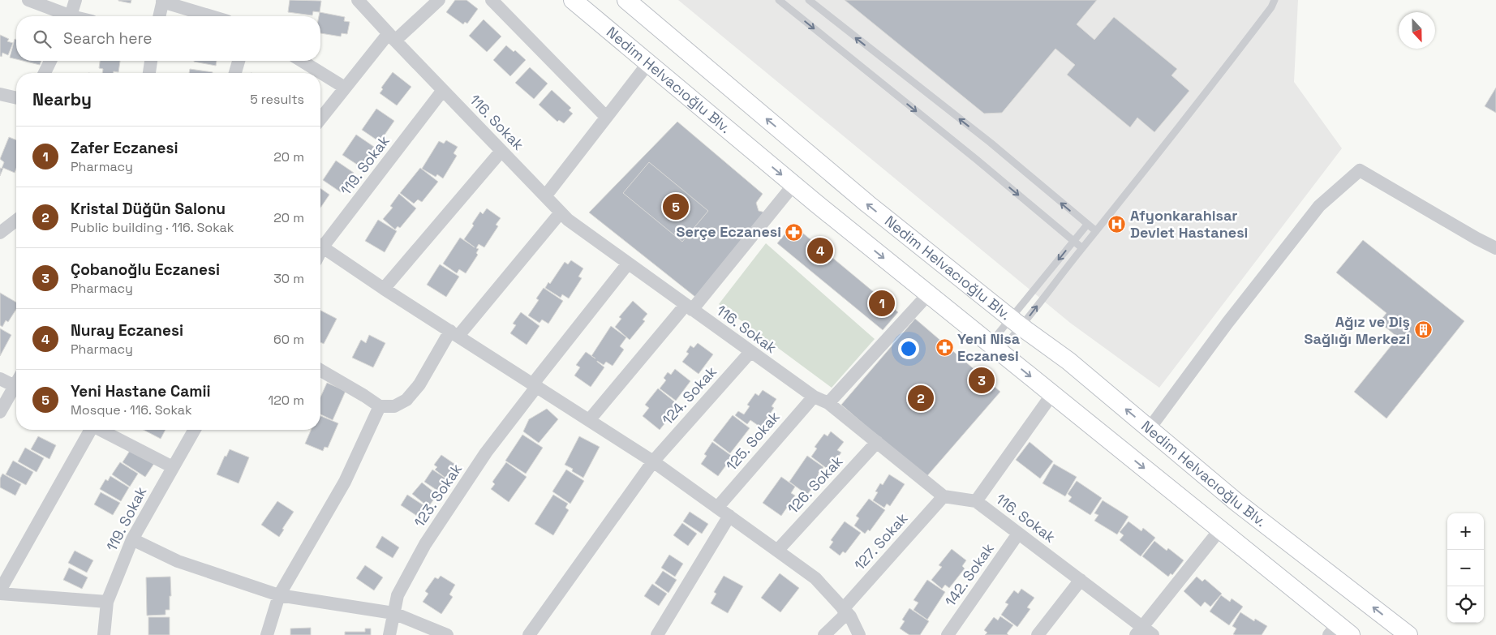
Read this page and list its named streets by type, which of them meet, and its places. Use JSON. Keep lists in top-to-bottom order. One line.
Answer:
{"streets":{"main road":["Nedim Helvacıoğlu Blv."],"street":["116. Sokak","119. Sokak","124. Sokak","125. Sokak","126. Sokak","123. Sokak","127. Sokak","142. Sokak"]},"crossings":[["116. Sokak","119. Sokak"],["116. Sokak","124. Sokak"],["116. Sokak","125. Sokak"],["116. Sokak","126. Sokak"],["116. Sokak","123. Sokak"],["116. Sokak","127. Sokak"],["116. Sokak","142. Sokak"]],"places":{"hospital":["Afyonkarahisar Devlet Hastanesi"],"pharmacy":["Serçe Eczanesi","Yeni Nisa Eczanesi"],"building":["Ağız ve Diş Sağlığı Merkezi"]},"north":"bottom","page":{"search":"Search here","heading":["Nearby","5 results"],"list":[{"mark":"1","name":"Zafer Eczanesi","note":"Pharmacy","value":"20 m"},{"mark":"2","name":"Kristal Düğün Salonu","note":"Public building · 116. Sokak","value":"20 m"},{"mark":"3","name":"Çobanoğlu Eczanesi","note":"Pharmacy","value":"30 m"},{"mark":"4","name":"Nuray Eczanesi","note":"Pharmacy","value":"60 m"},{"mark":"5","name":"Yeni Hastane Camii","note":"Mosque · 116. Sokak","value":"120 m"}],"pins":["5","4","1","3","2"],"map_buttons":["+","−"]}}
